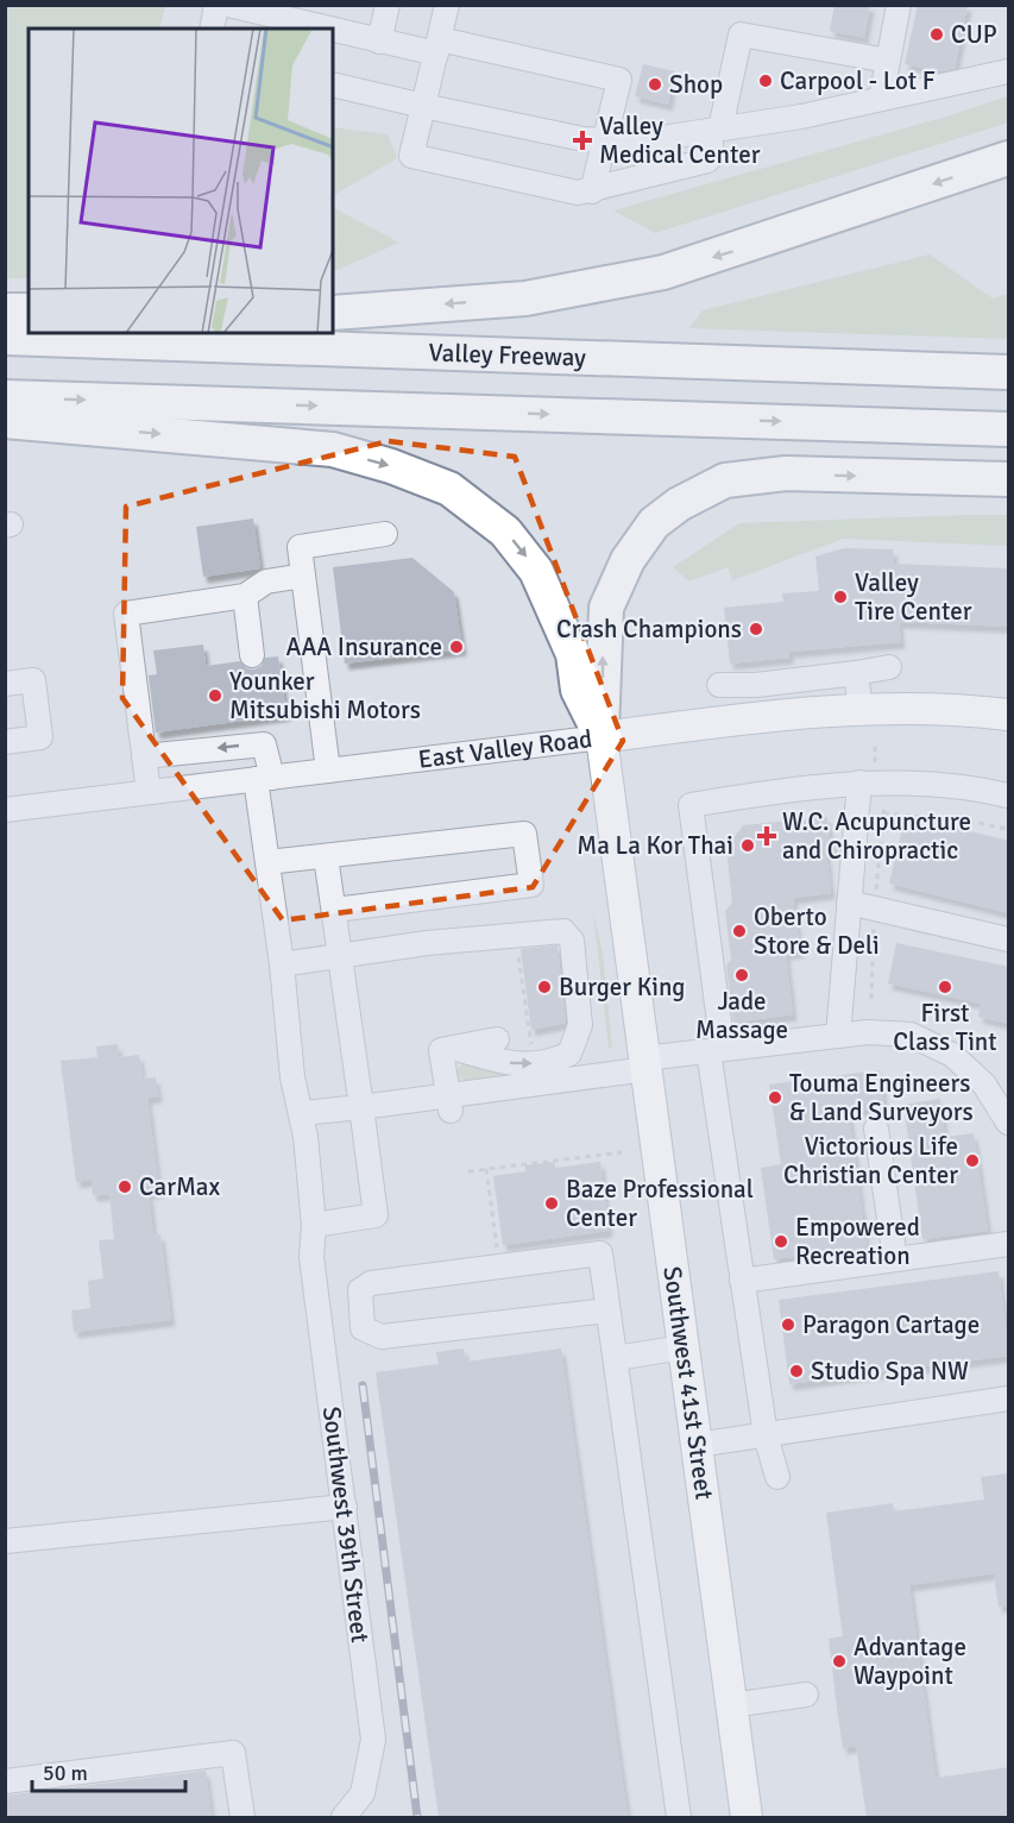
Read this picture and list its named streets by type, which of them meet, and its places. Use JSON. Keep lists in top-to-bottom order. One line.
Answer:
{"streets":{"highway":["Valley Freeway"],"main road":["East Valley Road","Southwest 41st Street"],"street":["Southwest 39th Street"]},"crossings":[["East Valley Road","Southwest 41st Street"],["East Valley Road","Southwest 39th Street"]],"places":{"other":["CUP","Carpool - Lot F","Shop","Valley Tire Center","Crash Champions","AAA Insurance","Younker Mitsubishi Motors","Ma La Kor Thai","Oberto Store & Deli","Jade Massage","Burger King","First Class Tint","Touma Engineers & Land Surveyors","Victorious Life Christian Center","CarMax","Baze Professional Center","Empowered Recreation","Paragon Cartage","Studio Spa NW","Advantage Waypoint"],"health":["Valley Medical Center","W.C. Acupuncture and Chiropractic"]},"scale_bar":"50 m"}
